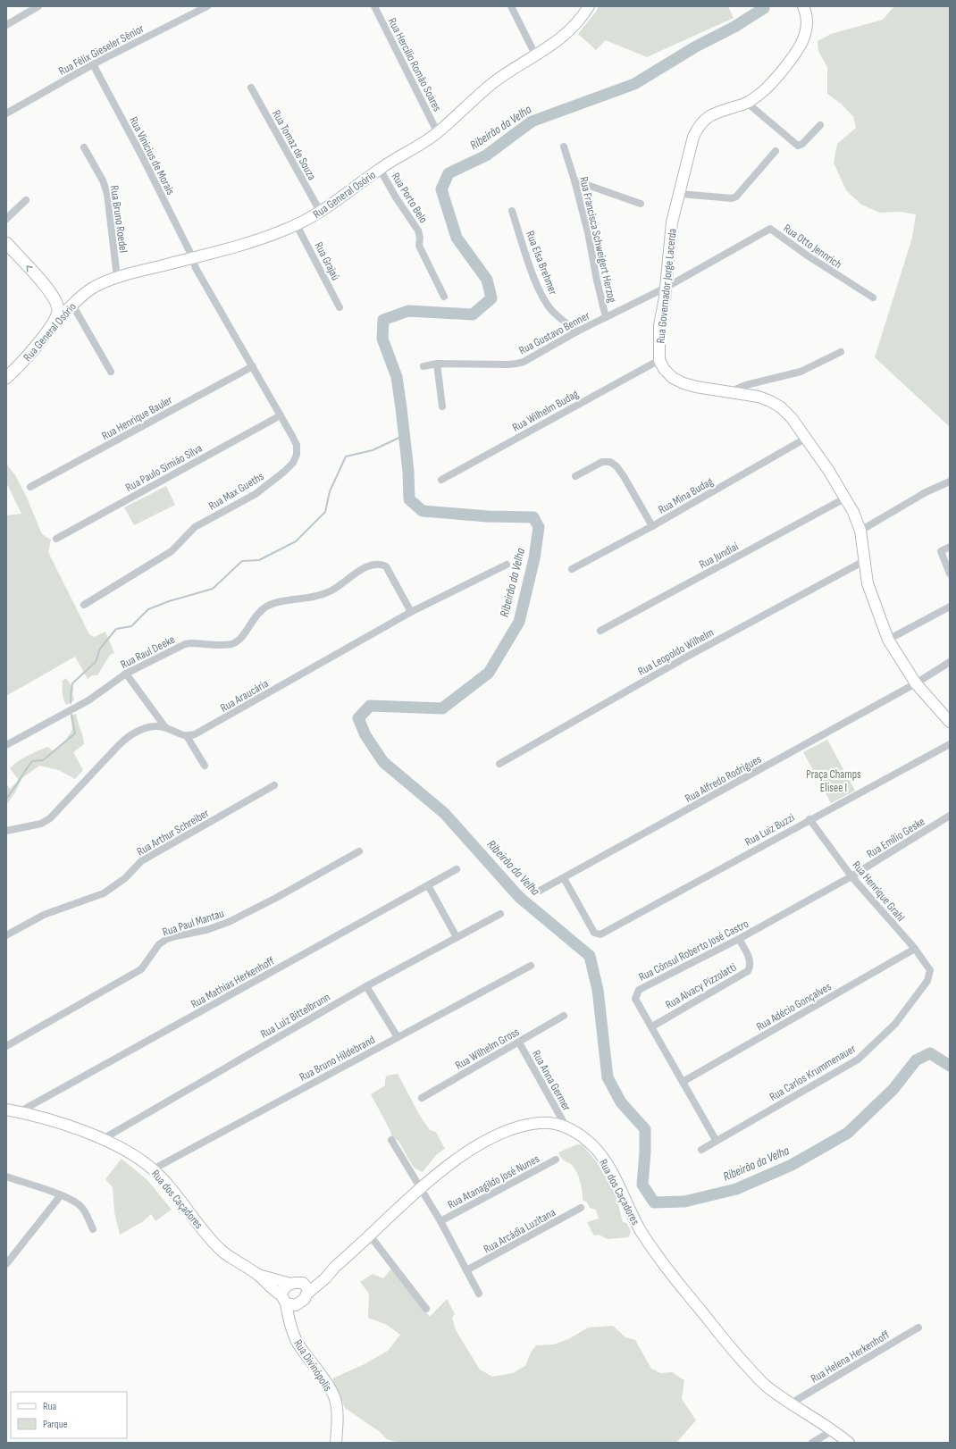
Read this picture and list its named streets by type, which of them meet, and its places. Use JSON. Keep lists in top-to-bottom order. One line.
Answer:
{"streets":{"main road":["Rua General Osório","Rua Governador Jorge Lacerda","Rua dos Caçadores","Rua Divinópolis"],"street":["Rua Félix Gieseler Sênior","Rua Hercílio Romão Soares","Rua Tomaz de Souza","Rua Vinicius de Morais","Rua Porto Belo","Rua Bruno Roedel","Rua Francisca Schweigert Herzog","Rua Otto Jennrich","Rua Grajaú","Rua Elsa Brehmer","Rua Gustavo Benner","Rua Wilhelm Budag","Rua Henrique Bauler","Rua Paulo Simião Silva","Rua Max Gueths","Rua Mina Budag","Rua Jundiaí","Rua Raul Deeke","Rua Leopoldo Wilhelm","Rua Araucária","Rua Alfredo Rodrigues","Rua Luiz Buzzi","Rua Arthur Schreiber","Rua Emílio Geske","Rua Henrique Grahl","Rua Paul Mantau","Rua Cônsul Roberto José Castro","Rua Mathias Herkenhoff","Rua Alvacy Pizzolatti","Rua Adécio Gonçalves","Rua Luiz Bittelbrunn","Rua Wilhelm Gross","Rua Bruno Hildebrand","Rua Carlos Krummenauer","Rua Anna Germer","Rua Atanagildo José Nunes","Rua Arcádia Luzitana","Rua Helena Herkenhoff"]},"crossings":[["Rua Félix Gieseler Sênior","Rua Vinicius de Morais"],["Rua Hercílio Romão Soares","Rua General Osório"],["Rua Tomaz de Souza","Rua General Osório"],["Rua Vinicius de Morais","Rua General Osório"],["Rua Vinicius de Morais","Rua Max Gueths"],["Rua General Osório","Rua Porto Belo"],["Rua General Osório","Rua Bruno Roedel"],["Rua General Osório","Rua Grajaú"],["Rua General Osório","Rua Max Gueths"],["Rua Francisca Schweigert Herzog","Rua Gustavo Benner"],["Rua Otto Jennrich","Rua Governador Jorge Lacerda"],["Rua Otto Jennrich","Rua Gustavo Benner"],["Rua Elsa Brehmer","Rua Gustavo Benner"],["Rua Governador Jorge Lacerda","Rua Gustavo Benner"],["Rua Governador Jorge Lacerda","Rua Wilhelm Budag"],["Rua Governador Jorge Lacerda","Rua Mina Budag"],["Rua Governador Jorge Lacerda","Rua Jundiaí"],["Rua Governador Jorge Lacerda","Rua Leopoldo Wilhelm"],["Rua Governador Jorge Lacerda","Rua Alfredo Rodrigues"],["Rua Henrique Bauler","Rua Max Gueths"],["Rua Paulo Simião Silva","Rua Max Gueths"],["Rua Raul Deeke","Rua Araucária"],["Rua Alfredo Rodrigues","Rua Luiz Buzzi"],["Rua Luiz Buzzi","Rua Henrique Grahl"],["Rua Emílio Geske","Rua Henrique Grahl"],["Rua Emílio Geske","Rua Cônsul Roberto José Castro"],["Rua Henrique Grahl","Rua Cônsul Roberto José Castro"],["Rua Henrique Grahl","Rua Adécio Gonçalves"],["Rua Henrique Grahl","Rua Carlos Krummenauer"],["Rua Cônsul Roberto José Castro","Rua Alvacy Pizzolatti"],["Rua Cônsul Roberto José Castro","Rua Adécio Gonçalves"],["Rua Cônsul Roberto José Castro","Rua Carlos Krummenauer"],["Rua Mathias Herkenhoff","Rua dos Caçadores"],["Rua Luiz Bittelbrunn","Rua dos Caçadores"],["Rua Wilhelm Gross","Rua Anna Germer"],["Rua Bruno Hildebrand","Rua dos Caçadores"],["Rua Anna Germer","Rua dos Caçadores"],["Rua dos Caçadores","Rua Helena Herkenhoff"],["Rua dos Caçadores","Rua Divinópolis"]],"water":["Ribeirão da Velha"],"parks":["Praça Champs Elisee I"],"legend":["Rua","Parque"]}
